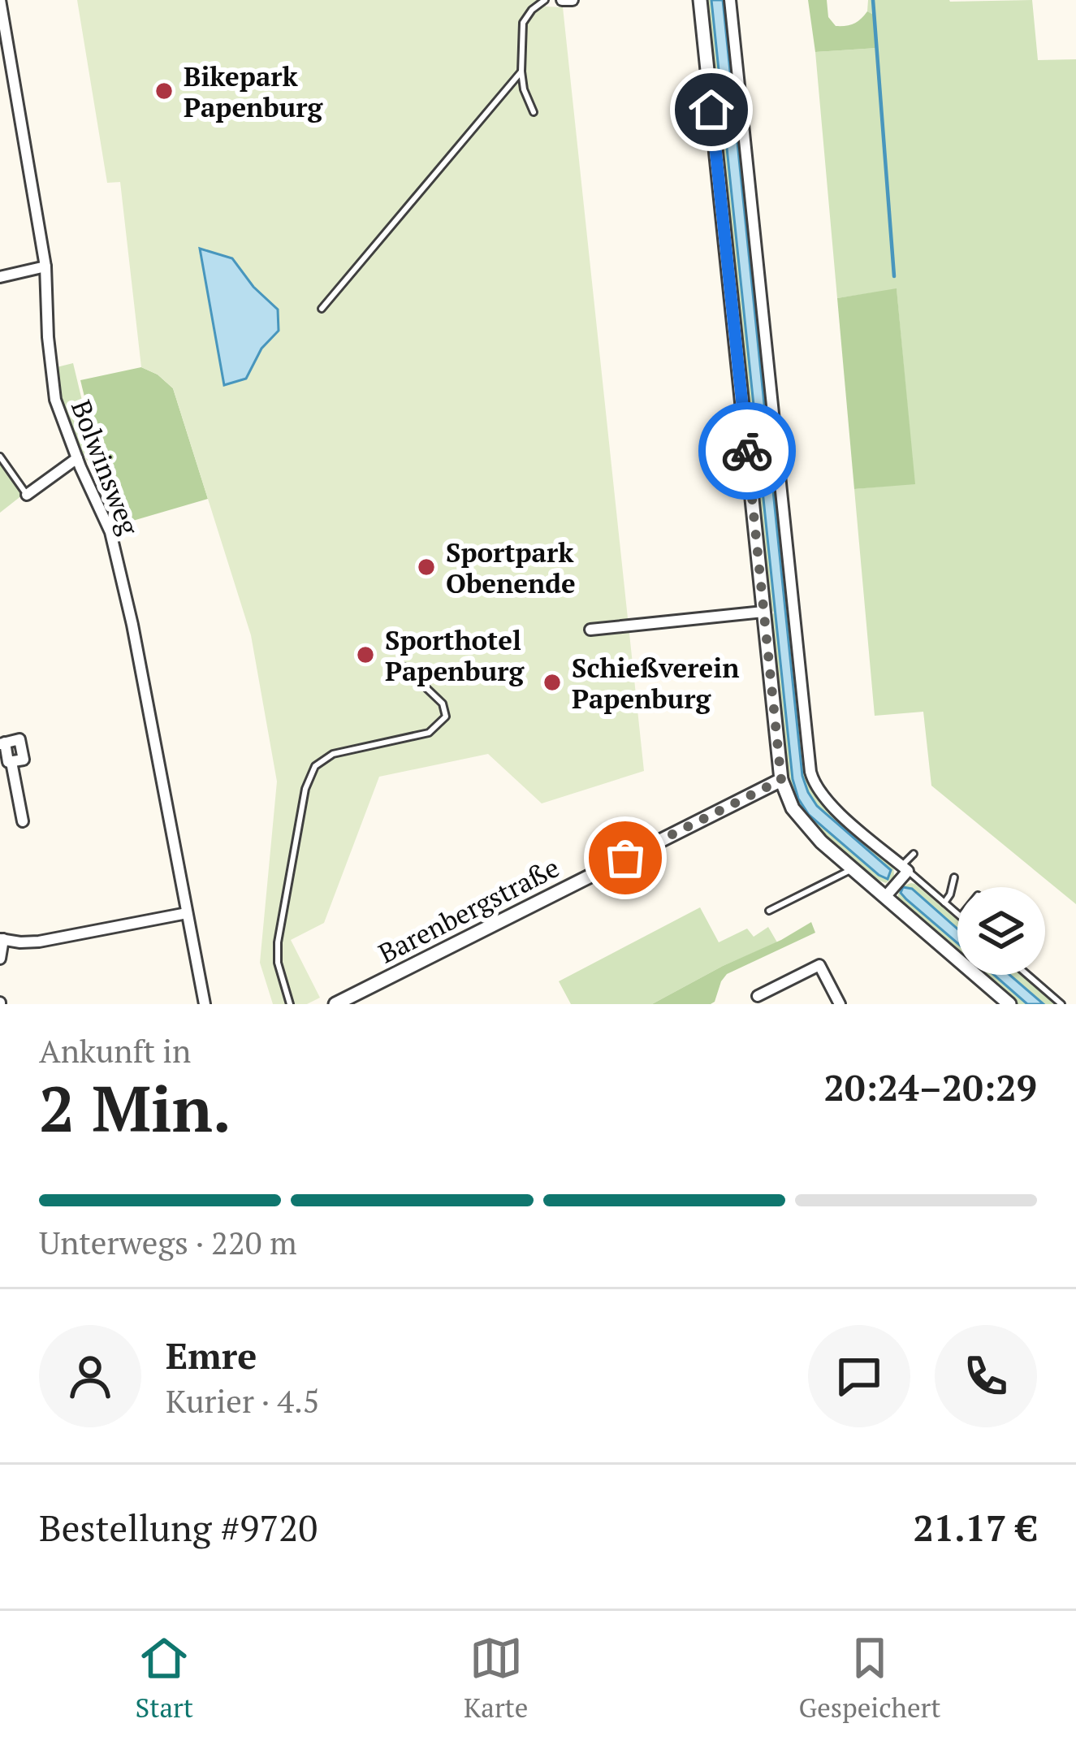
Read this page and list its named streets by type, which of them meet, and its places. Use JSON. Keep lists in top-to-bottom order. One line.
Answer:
{"streets":{"street":["Bolwinsweg","Barenbergstraße"]},"places":["Bikepark Papenburg","Sportpark Obenende","Sporthotel Papenburg","Schießverein Papenburg"],"page":{"heading":["2 Min.","Ankunft in","20:24–20:29"],"panel":["Emre","Kurier · 4.5","Bestellung #9720","21.17 €"],"bar":"Unterwegs · 220 m","tabs":["Start","Karte","Gespeichert"]}}
